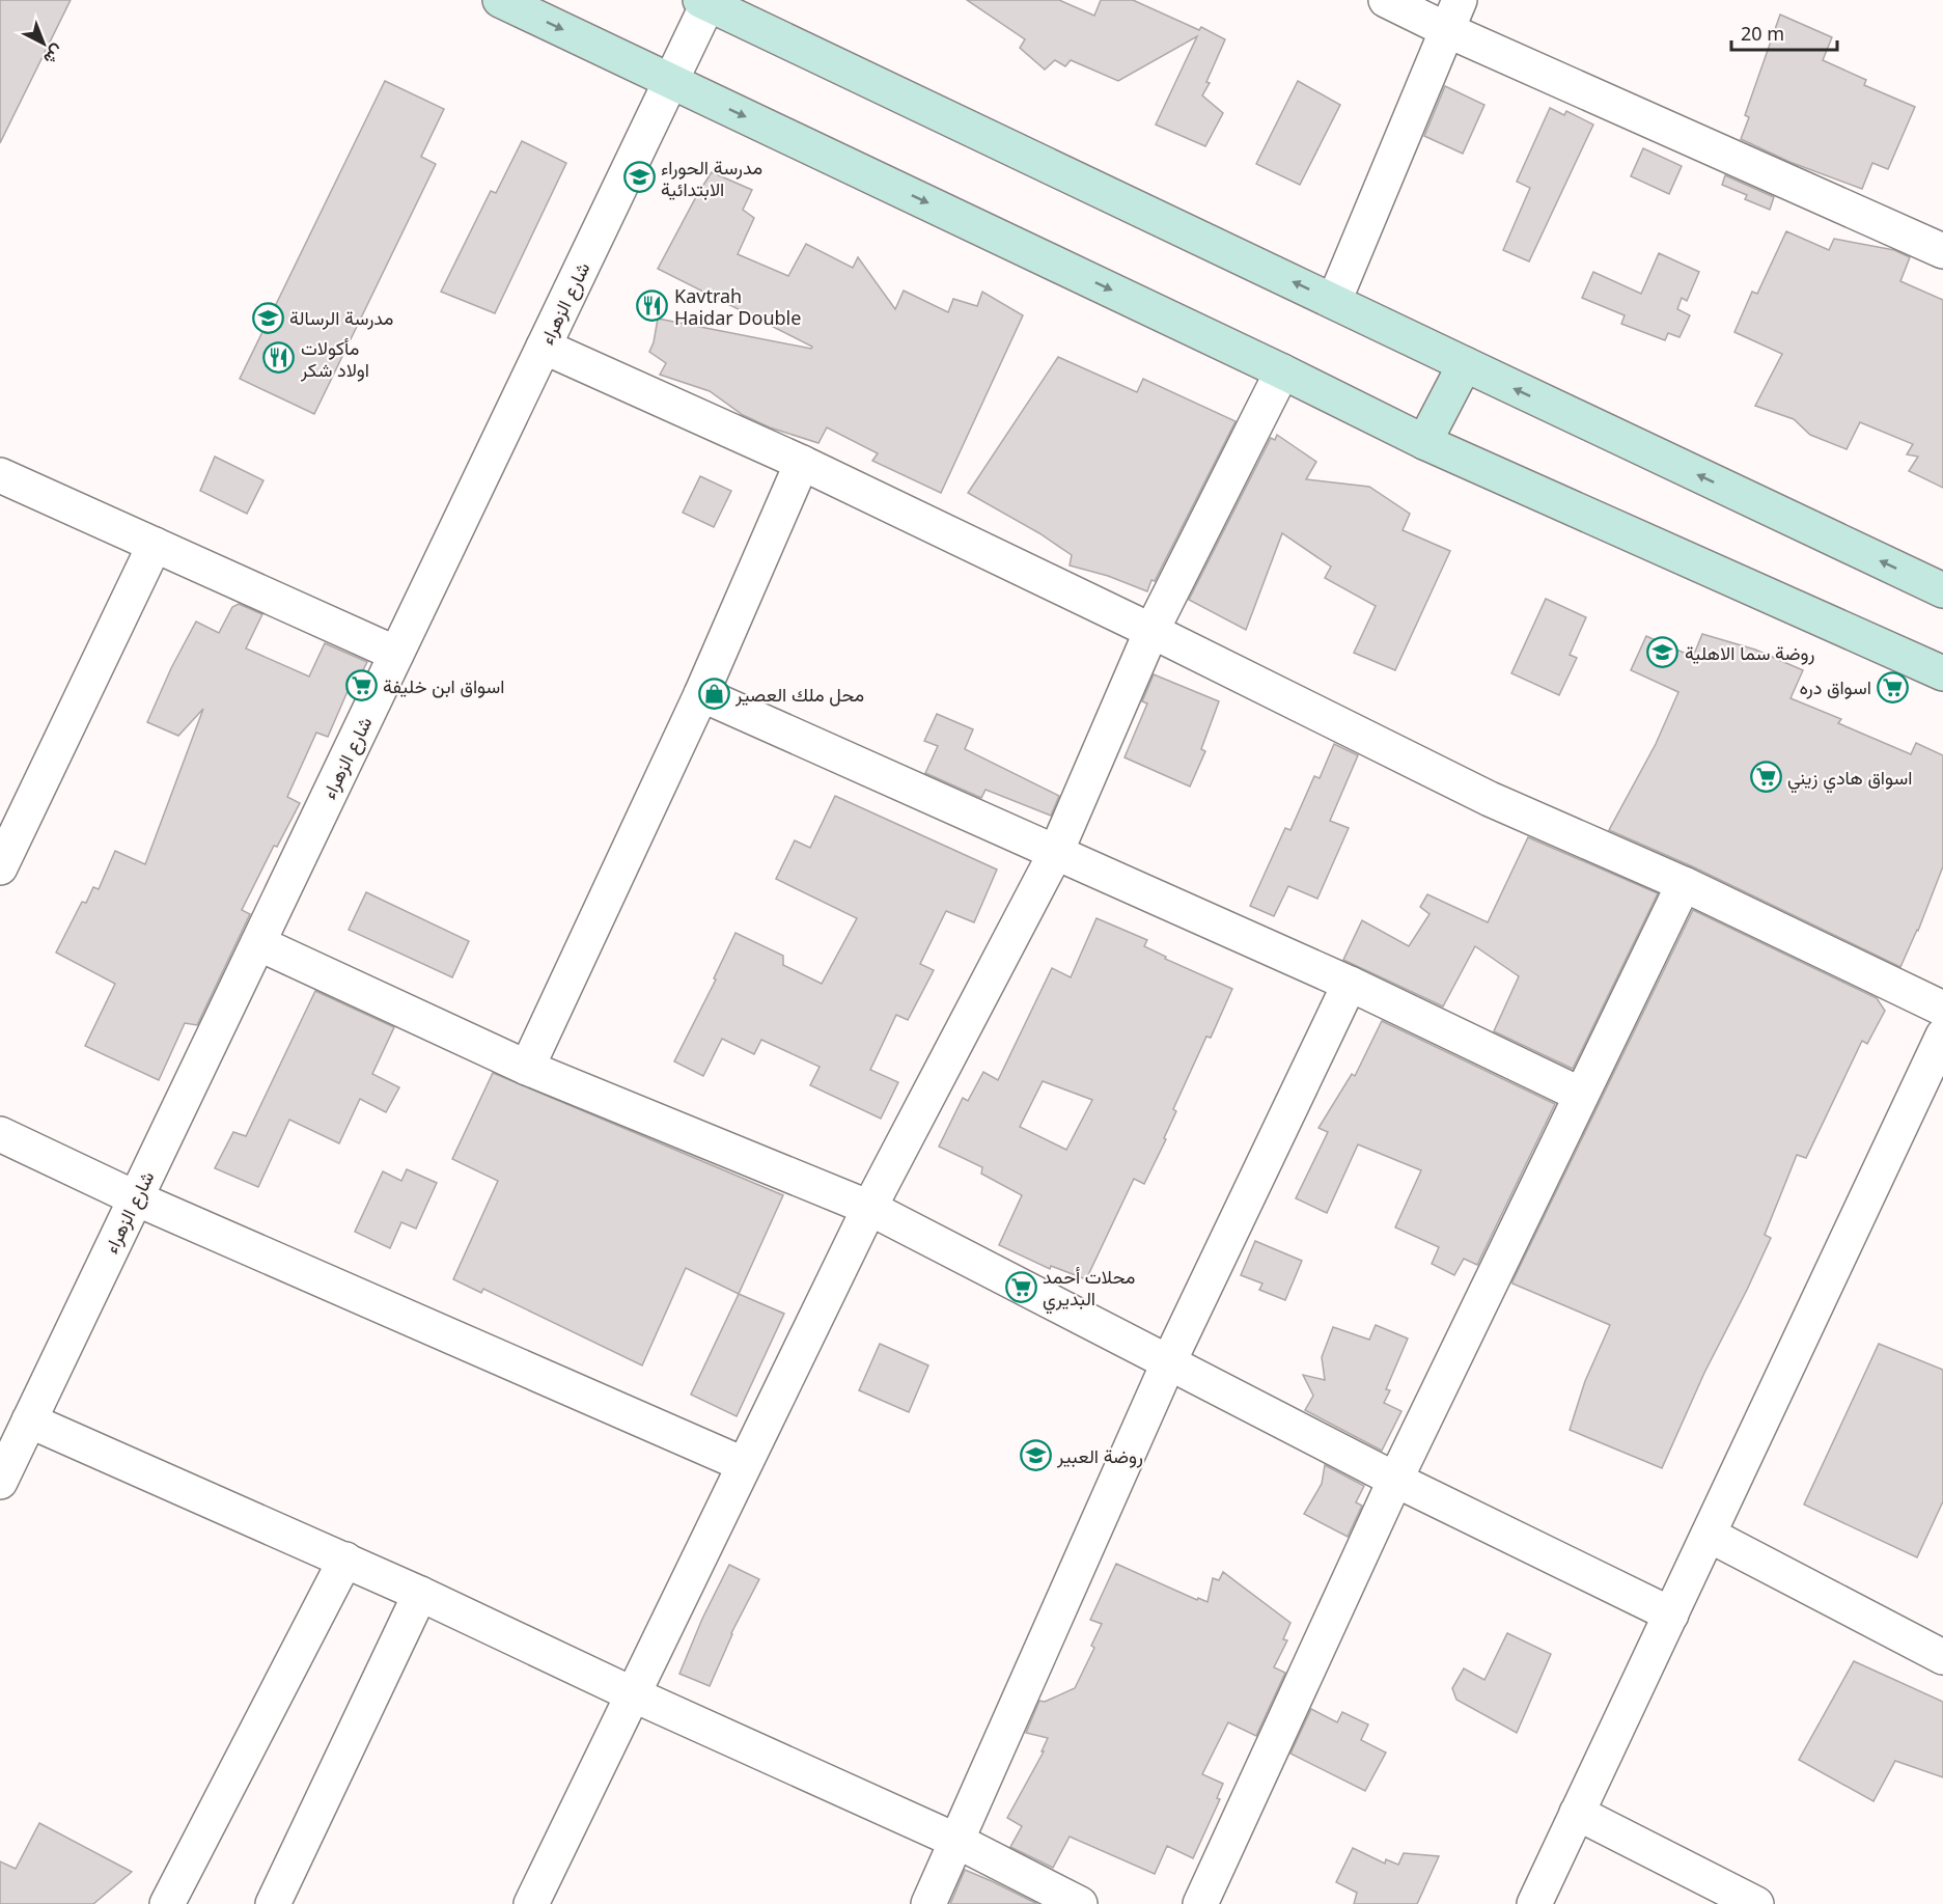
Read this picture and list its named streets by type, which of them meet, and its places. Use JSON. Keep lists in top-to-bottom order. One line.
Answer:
{"streets":{"street":["شارع الزهراء"]},"places":{"school or university":["مدرسة الحوراء الابتدائية","مدرسة الرسالة","روضة سما الاهلية","روضة العبير"],"restaurant":["Kavtrah Haidar Double","مأكولات اولاد شكر"],"supermarket":["اسواق ابن خليفة","اسواق دره","اسواق هادي زيني","محلات أحمد البديري"],"shop":["محل ملك العصير"]},"scale_bar":"20 m","north":"bottom right"}
